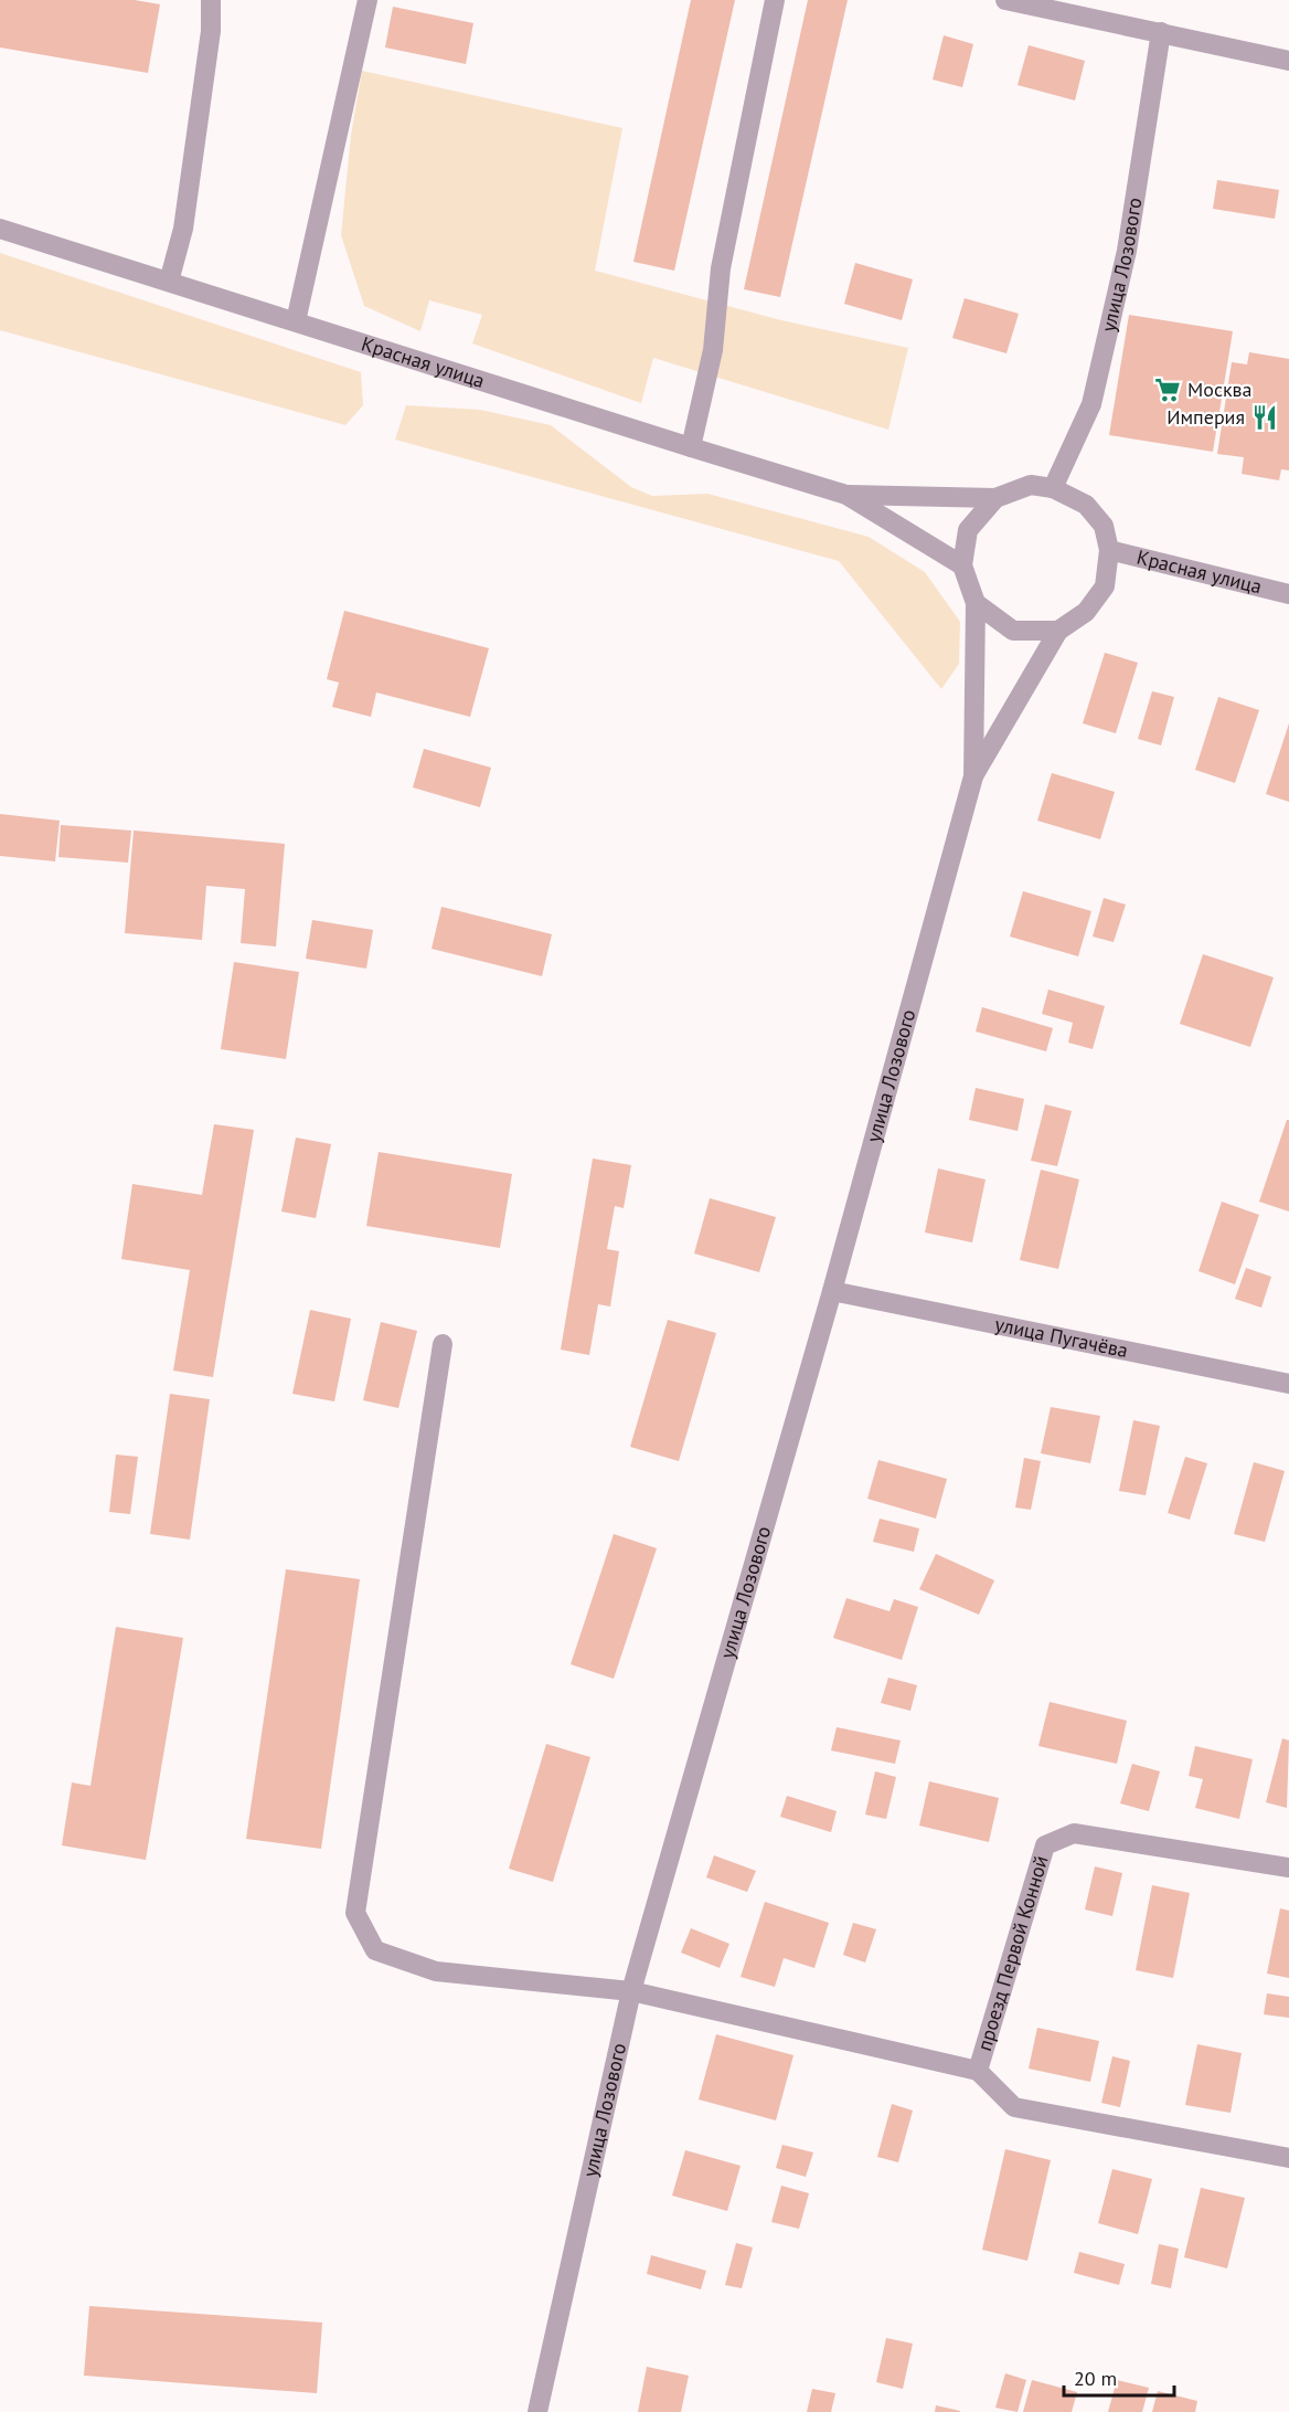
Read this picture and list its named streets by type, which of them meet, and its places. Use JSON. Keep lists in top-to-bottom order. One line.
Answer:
{"streets":{"street":["улица Лозового","Красная улица","улица Пугачёва","проезд Первой Конной"]},"crossings":[["улица Лозового","Красная улица"],["улица Лозового","улица Пугачёва"],["улица Лозового","проезд Первой Конной"]],"places":{"supermarket":["Москва"],"restaurant":["Империя"]},"scale_bar":"20 m"}
